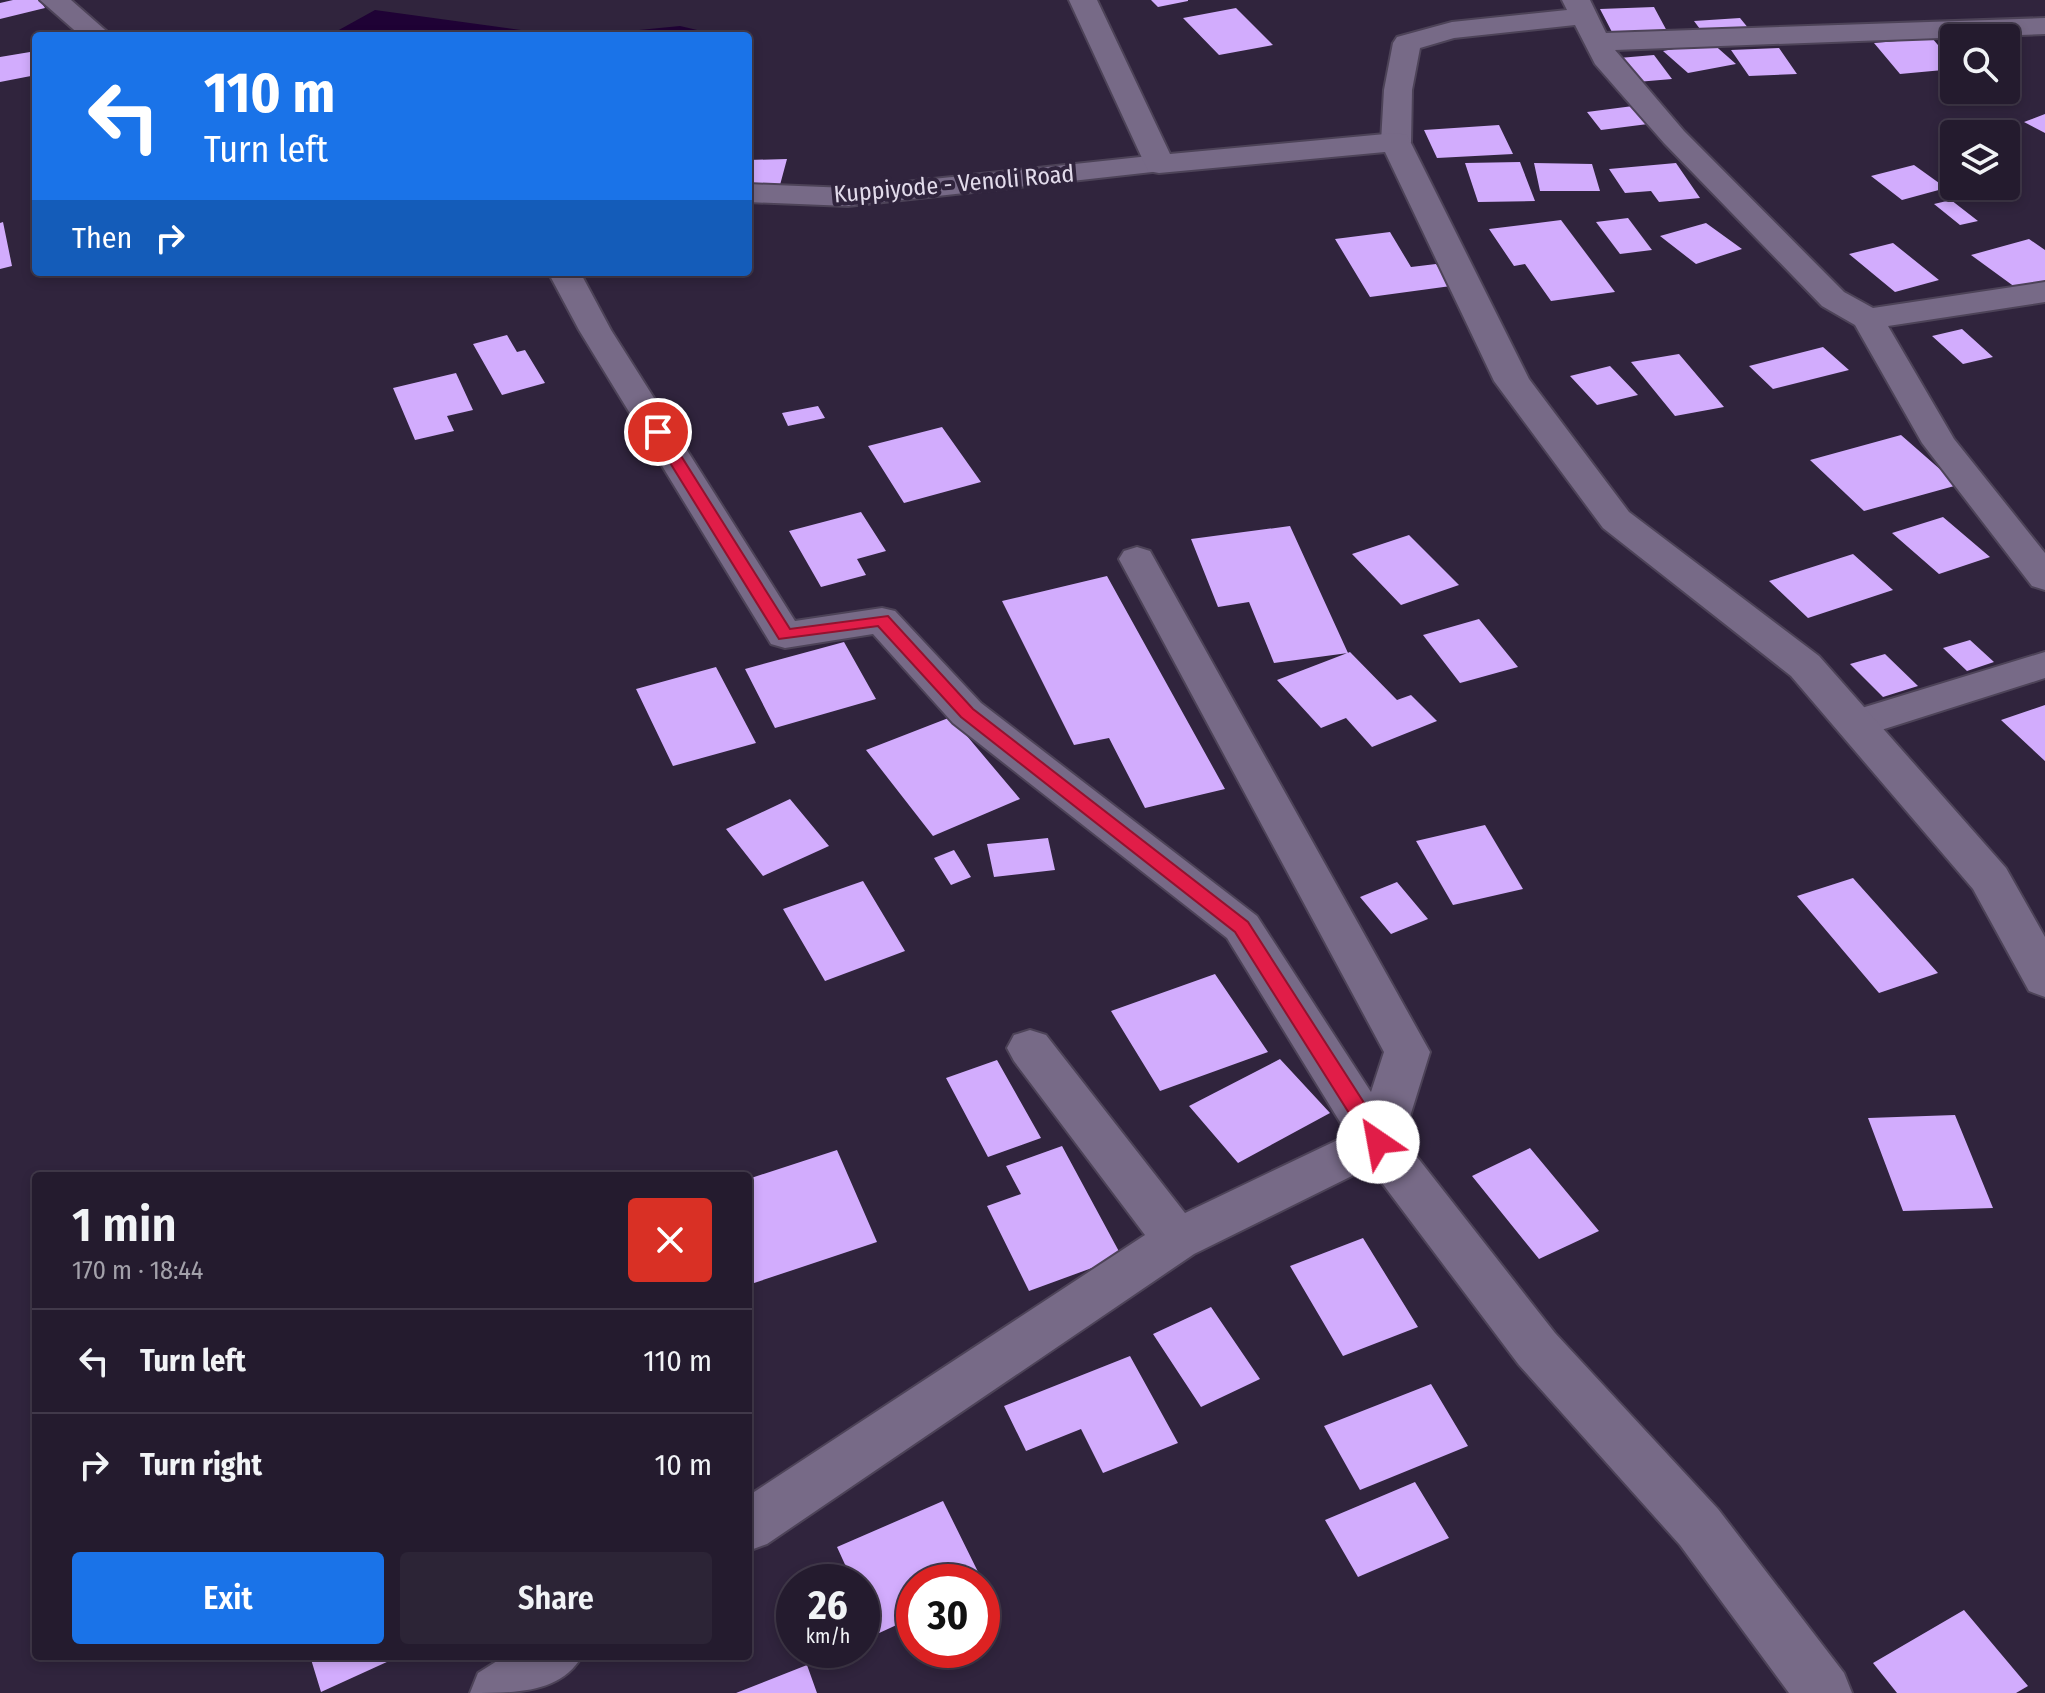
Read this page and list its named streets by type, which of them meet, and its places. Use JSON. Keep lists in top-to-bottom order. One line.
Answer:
{"streets":{"street":["Kuppiyode - Venoli Road"]},"page":{"turn":["110 m","Turn left"],"then":"Then","heading":["1 min","170 m · 18:44"],"list":[{"name":"Turn left","value":"110 m"},{"name":"Turn right","value":"10 m"}],"buttons":["Exit","Share"],"speed":"26 km/h","limit":"30"}}
